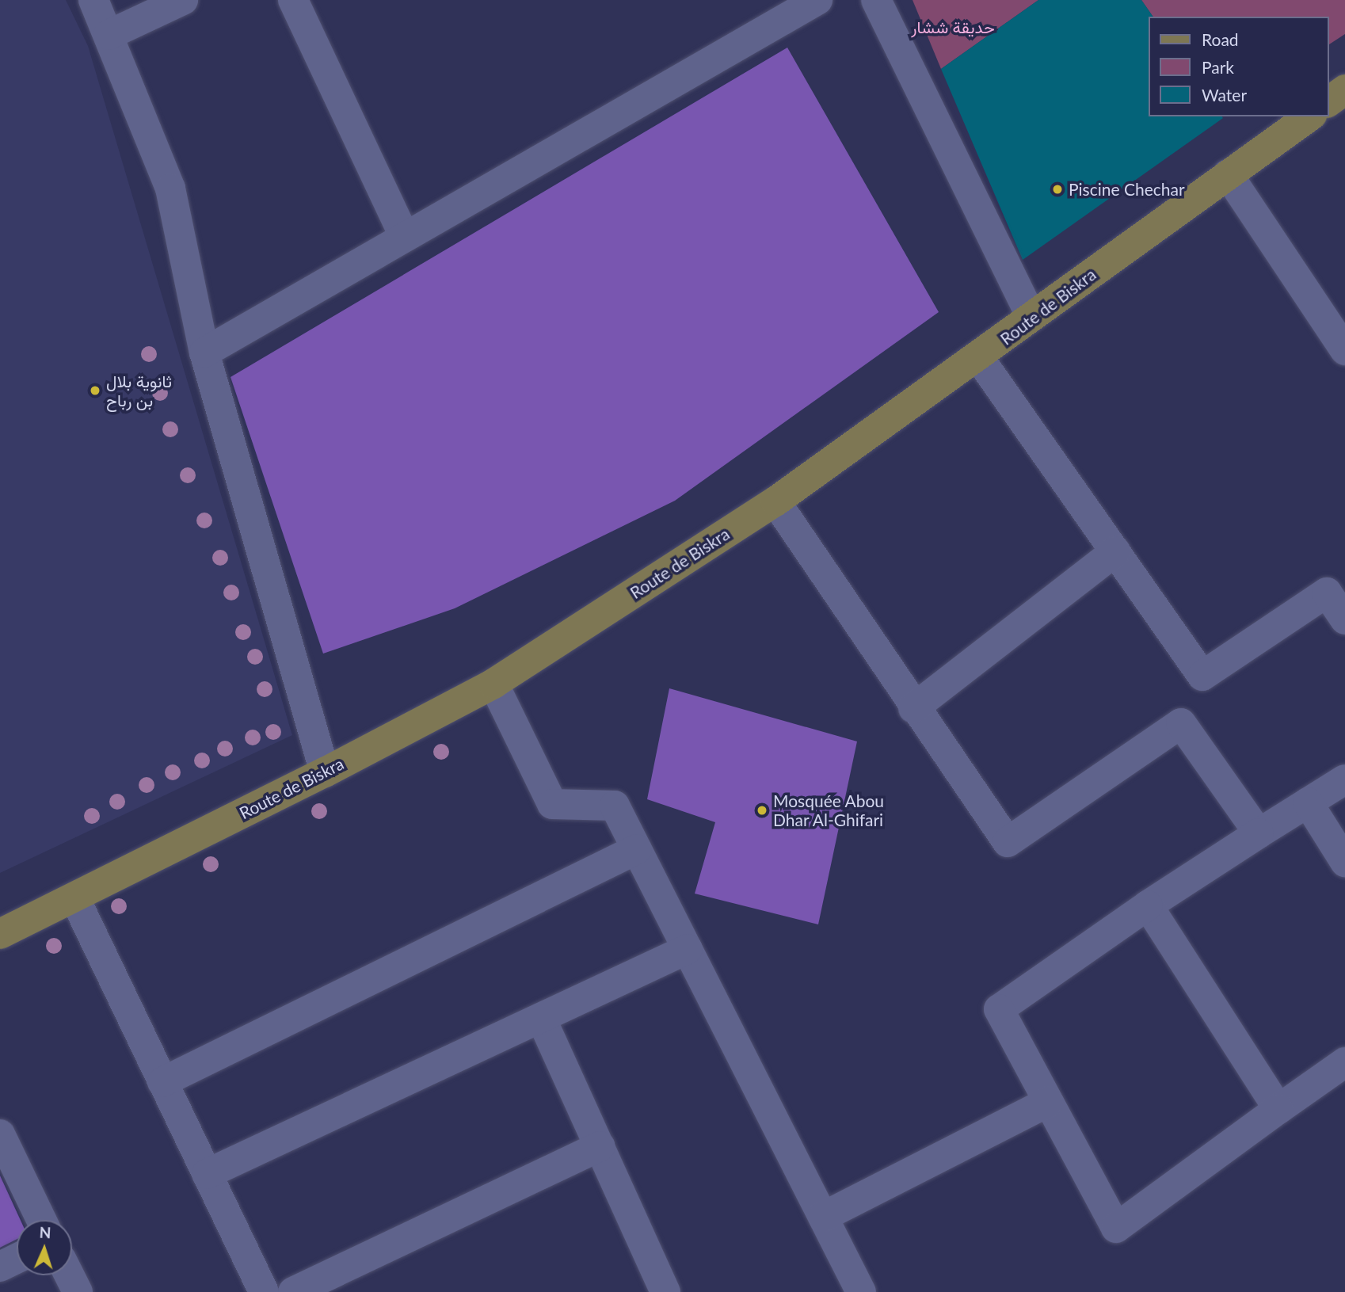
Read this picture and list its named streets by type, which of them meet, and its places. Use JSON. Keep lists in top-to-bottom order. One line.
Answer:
{"streets":{"main road":["Route de Biskra"]},"parks":["حديقة ششار"],"places":["Piscine Chechar","ثانوية بلال بن رباح","Mosquée Abou Dhar Al-Ghifari"],"legend":["Road","Park","Water"],"north":"top"}
